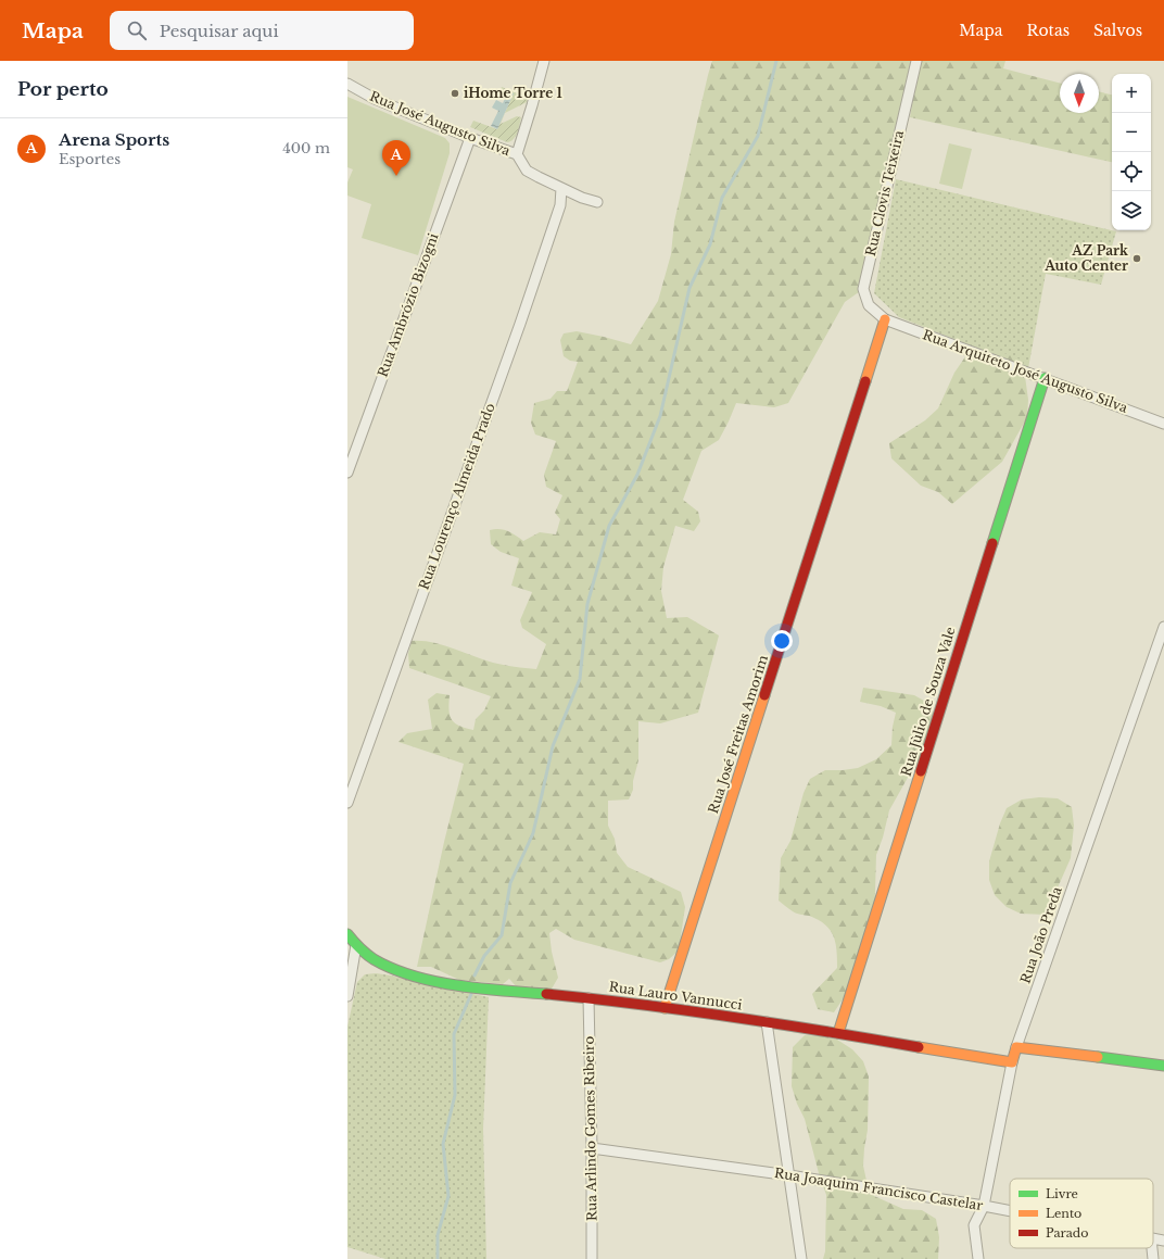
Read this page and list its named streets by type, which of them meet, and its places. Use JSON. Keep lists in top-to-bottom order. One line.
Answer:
{"streets":{"street":["Rua José Augusto Silva","Rua Clovis Teixeira","Rua Ambrózio Bizogni","Rua Arquiteto José Augusto Silva","Rua Lourenço Almeida Prado","Rua Jùlio de Souza Vale","Rua José Freitas Amorim","Rua João Preda","Rua Lauro Vannucci","Rua Arlindo Gomes Ribeiro","Rua Joaquim Francisco Castelar"]},"crossings":[["Rua José Augusto Silva","Rua Ambrózio Bizogni"],["Rua José Augusto Silva","Rua Lourenço Almeida Prado"],["Rua Clovis Teixeira","Rua Arquiteto José Augusto Silva"],["Rua Clovis Teixeira","Rua José Freitas Amorim"],["Rua Arquiteto José Augusto Silva","Rua Jùlio de Souza Vale"],["Rua Arquiteto José Augusto Silva","Rua José Freitas Amorim"],["Rua Jùlio de Souza Vale","Rua Lauro Vannucci"],["Rua José Freitas Amorim","Rua Lauro Vannucci"],["Rua João Preda","Rua Lauro Vannucci"],["Rua João Preda","Rua Joaquim Francisco Castelar"],["Rua Lauro Vannucci","Rua Arlindo Gomes Ribeiro"],["Rua Arlindo Gomes Ribeiro","Rua Joaquim Francisco Castelar"]],"places":["iHome Torre 1","AZ Park Auto Center"],"legend":["Livre","Lento","Parado"],"north":"bottom","page":{"header":"Mapa","search":"Pesquisar aqui","nav":["Mapa","Rotas","Salvos"],"heading":"Por perto","map_buttons":["+","−"],"list":[{"mark":"A","name":"Arena Sports","note":"Esportes","value":"400 m"}],"pins":"A"}}
